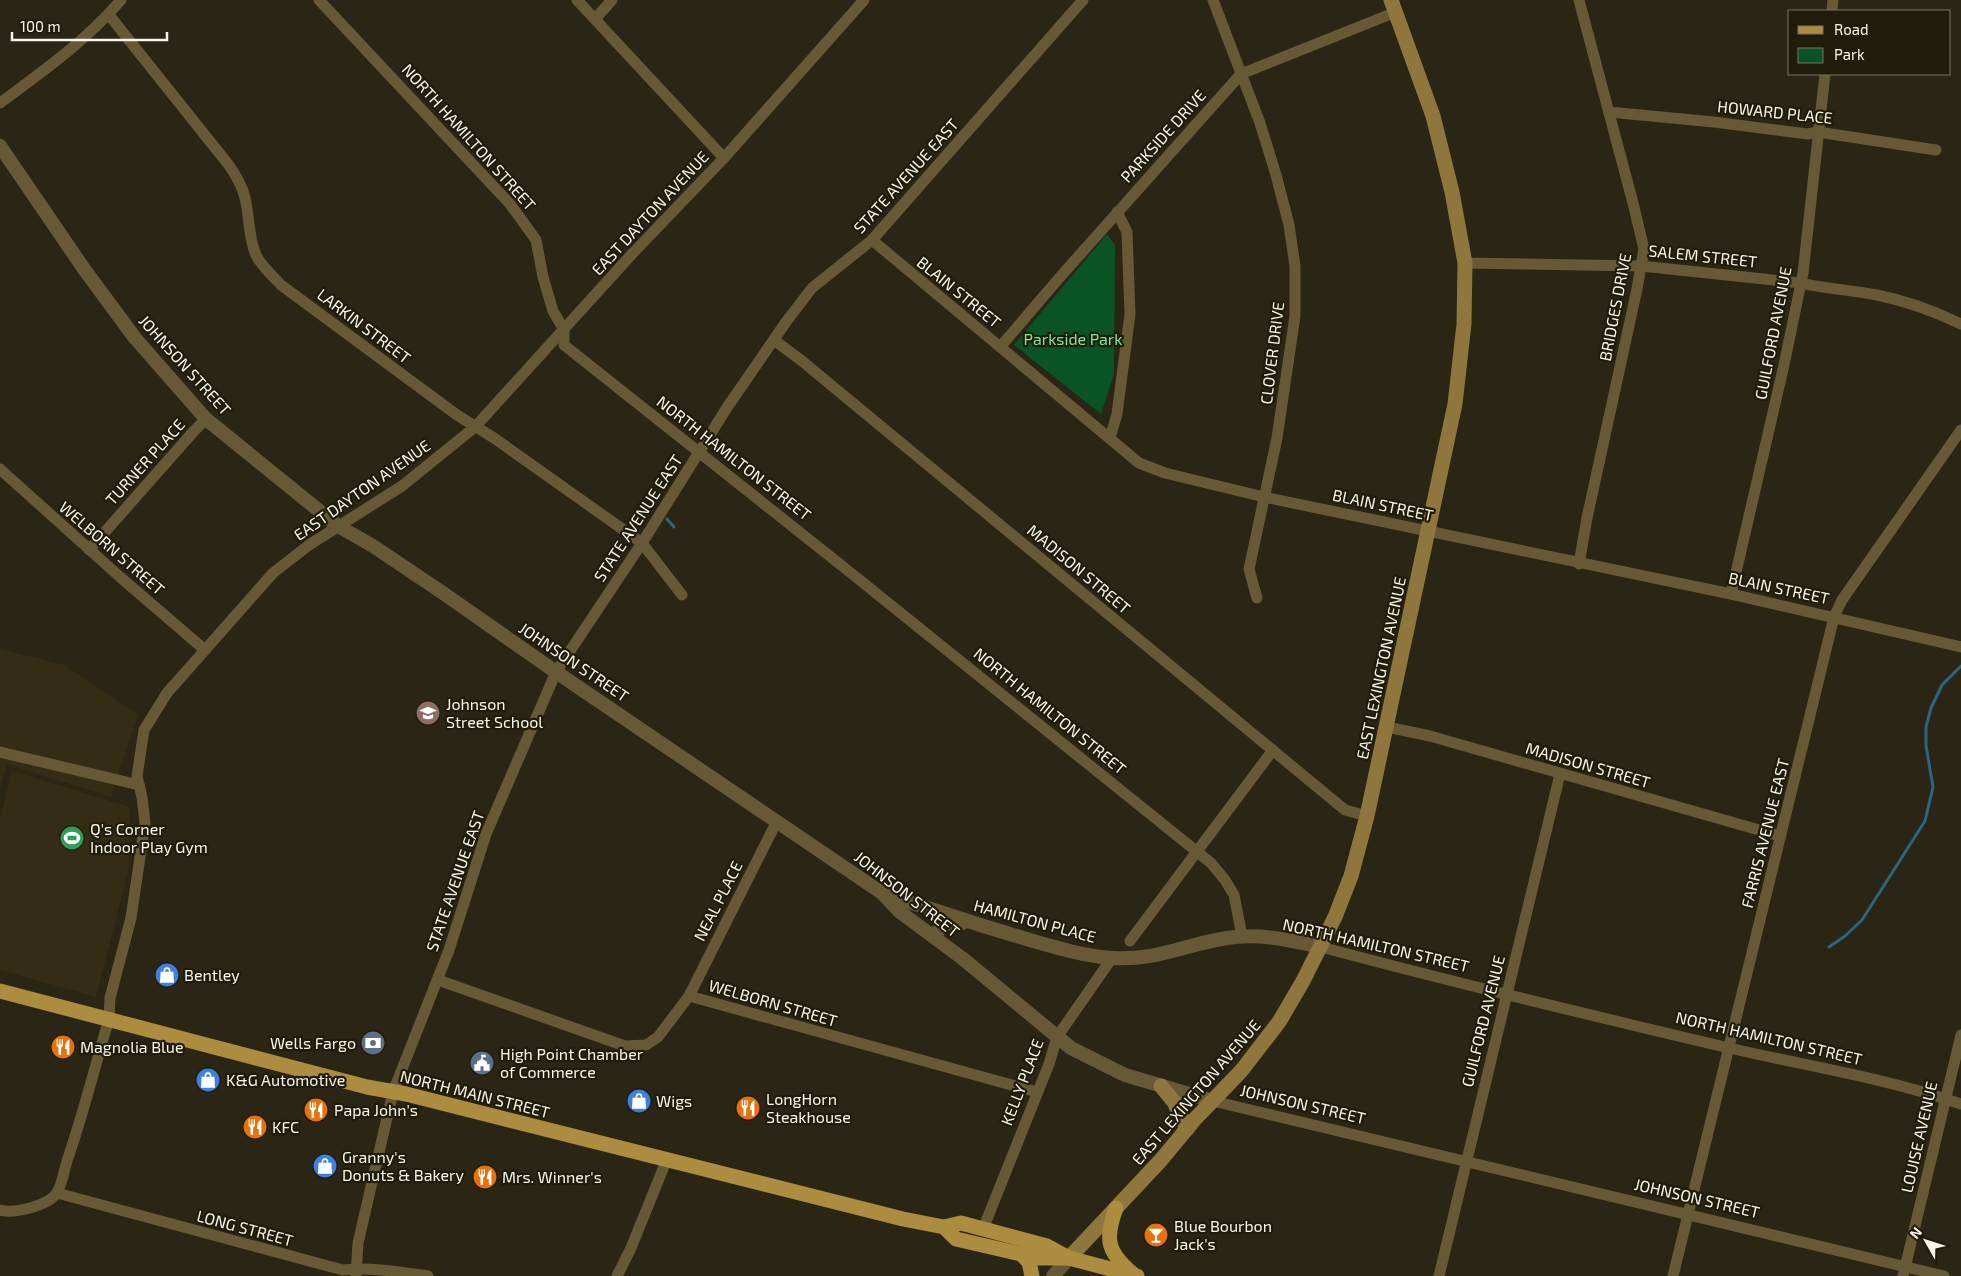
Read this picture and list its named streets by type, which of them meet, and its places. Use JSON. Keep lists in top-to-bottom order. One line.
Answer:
{"streets":{"main road":["EAST LEXINGTON AVENUE","NORTH MAIN STREET"],"street":["HOWARD PLACE","PARKSIDE DRIVE","NORTH HAMILTON STREET","STATE AVENUE EAST","EAST DAYTON AVENUE","SALEM STREET","BLAIN STREET","BRIDGES DRIVE","LARKIN STREET","GUILFORD AVENUE","CLOVER DRIVE","JOHNSON STREET","TURNER PLACE","WELBORN STREET","MADISON STREET","FARRIS AVENUE EAST","NEAL PLACE","HAMILTON PLACE","KELLY PLACE","LOUISE AVENUE","LONG STREET"]},"crossings":[["HOWARD PLACE","BRIDGES DRIVE"],["HOWARD PLACE","GUILFORD AVENUE"],["PARKSIDE DRIVE","BLAIN STREET"],["PARKSIDE DRIVE","CLOVER DRIVE"],["PARKSIDE DRIVE","EAST LEXINGTON AVENUE"],["NORTH HAMILTON STREET","STATE AVENUE EAST"],["NORTH HAMILTON STREET","EAST DAYTON AVENUE"],["NORTH HAMILTON STREET","GUILFORD AVENUE"],["NORTH HAMILTON STREET","EAST LEXINGTON AVENUE"],["NORTH HAMILTON STREET","FARRIS AVENUE EAST"],["NORTH HAMILTON STREET","HAMILTON PLACE"],["NORTH HAMILTON STREET","LOUISE AVENUE"],["STATE AVENUE EAST","BLAIN STREET"],["STATE AVENUE EAST","LARKIN STREET"],["STATE AVENUE EAST","JOHNSON STREET"],["STATE AVENUE EAST","WELBORN STREET"],["STATE AVENUE EAST","MADISON STREET"],["STATE AVENUE EAST","NORTH MAIN STREET"],["STATE AVENUE EAST","LONG STREET"],["EAST DAYTON AVENUE","LARKIN STREET"],["EAST DAYTON AVENUE","JOHNSON STREET"],["EAST DAYTON AVENUE","WELBORN STREET"],["EAST DAYTON AVENUE","NORTH MAIN STREET"],["EAST DAYTON AVENUE","LONG STREET"],["SALEM STREET","BRIDGES DRIVE"],["SALEM STREET","GUILFORD AVENUE"],["SALEM STREET","EAST LEXINGTON AVENUE"],["BLAIN STREET","BRIDGES DRIVE"],["BLAIN STREET","GUILFORD AVENUE"],["BLAIN STREET","CLOVER DRIVE"],["BLAIN STREET","EAST LEXINGTON AVENUE"],["BLAIN STREET","FARRIS AVENUE EAST"],["GUILFORD AVENUE","JOHNSON STREET"],["GUILFORD AVENUE","MADISON STREET"],["JOHNSON STREET","TURNER PLACE"],["JOHNSON STREET","EAST LEXINGTON AVENUE"],["JOHNSON STREET","FARRIS AVENUE EAST"],["JOHNSON STREET","NEAL PLACE"],["JOHNSON STREET","HAMILTON PLACE"],["JOHNSON STREET","KELLY PLACE"],["JOHNSON STREET","LOUISE AVENUE"],["TURNER PLACE","WELBORN STREET"],["WELBORN STREET","NEAL PLACE"],["WELBORN STREET","KELLY PLACE"],["MADISON STREET","EAST LEXINGTON AVENUE"],["MADISON STREET","FARRIS AVENUE EAST"],["EAST LEXINGTON AVENUE","NORTH MAIN STREET"],["HAMILTON PLACE","KELLY PLACE"],["KELLY PLACE","NORTH MAIN STREET"]],"parks":["Parkside Park"],"places":{"school or university":["Johnson Street School"],"sports":["Q's Corner Indoor Play Gym"],"shop":["Bentley","K&G Automotive","Wigs","Granny's Donuts & Bakery"],"bank":["Wells Fargo"],"restaurant":["Magnolia Blue","LongHorn Steakhouse","Papa John's","KFC","Mrs. Winner's"],"public building":["High Point Chamber of Commerce"],"bar":["Blue Bourbon Jack's"]},"legend":["Road","Park"],"scale_bar":"100 m","north":"top left"}
